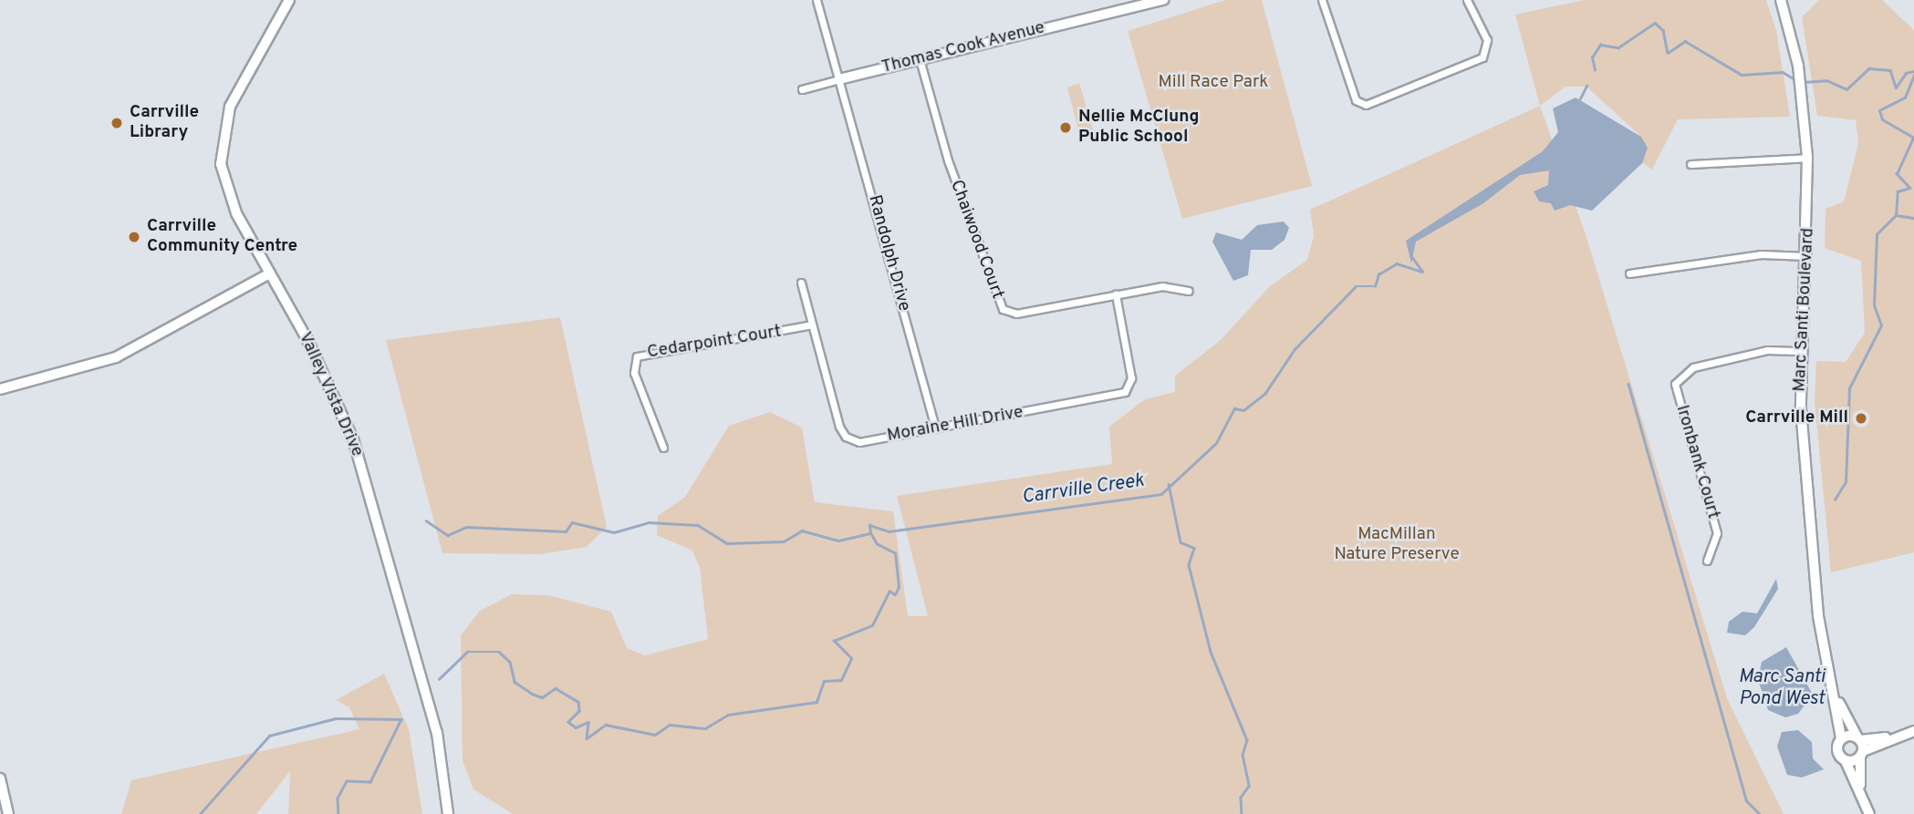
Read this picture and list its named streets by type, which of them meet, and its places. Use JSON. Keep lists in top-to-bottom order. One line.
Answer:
{"streets":{"street":["Thomas Cook Avenue","Chaiwood Court","Randolph Drive","Marc Santi Boulevard","Cedarpoint Court","Valley Vista Drive","Moraine Hill Drive","Ironbank Court"]},"crossings":[["Thomas Cook Avenue","Chaiwood Court"],["Thomas Cook Avenue","Randolph Drive"],["Chaiwood Court","Moraine Hill Drive"],["Randolph Drive","Moraine Hill Drive"],["Marc Santi Boulevard","Ironbank Court"],["Cedarpoint Court","Moraine Hill Drive"]],"water":["Carrville Creek","Marc Santi Pond West"],"parks":["Mill Race Park","MacMillan Nature Preserve"],"places":["Carrville Library","Nellie McClung Public School","Carrville Community Centre","Carrville Mill"]}
